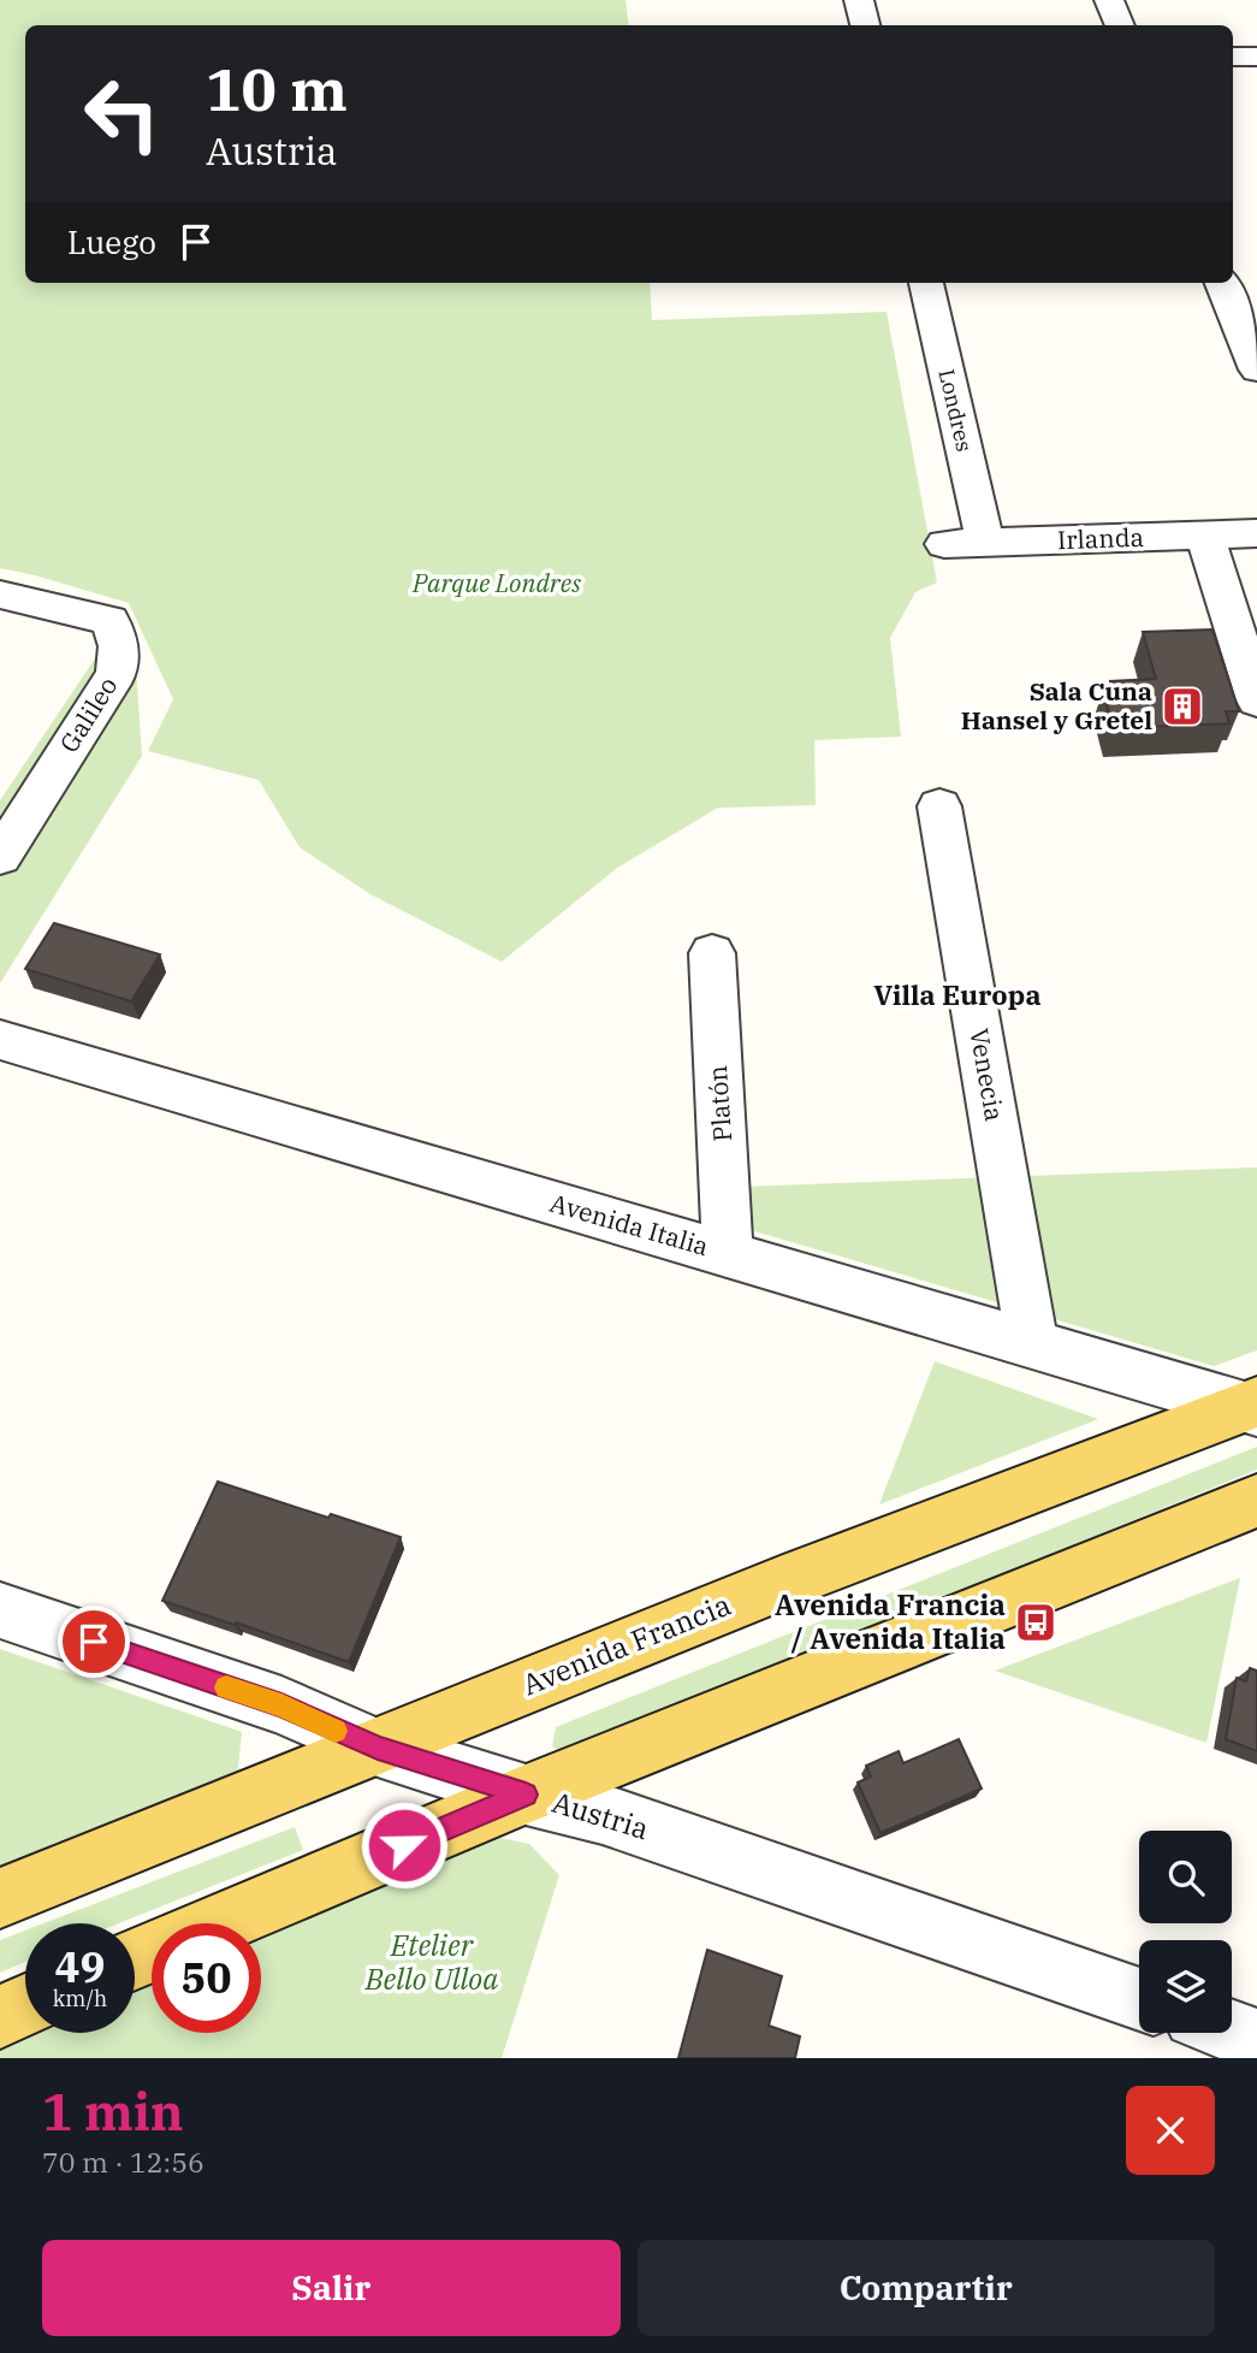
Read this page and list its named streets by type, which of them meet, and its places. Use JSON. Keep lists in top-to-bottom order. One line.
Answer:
{"streets":{"main road":["Avenida Francia"],"street":["Londres","Irlanda","Galileo","Venecia","Platón","Avenida Italia","Austria"]},"crossings":[["Londres","Irlanda"],["Venecia","Avenida Italia"],["Platón","Avenida Italia"],["Avenida Italia","Avenida Francia"],["Avenida Francia","Austria"]],"districts":["Villa Europa"],"parks":["Parque Londres","Etelier Bello Ulloa"],"places":{"building":["Sala Cuna Hansel y Gretel"],"bus stop":["Avenida Francia / Avenida Italia"]},"page":{"turn":["10 m","Austria"],"then":"Luego","speed":"49 km/h","limit":"50","heading":["1 min","70 m · 12:56"],"buttons":["Salir","Compartir"]}}
